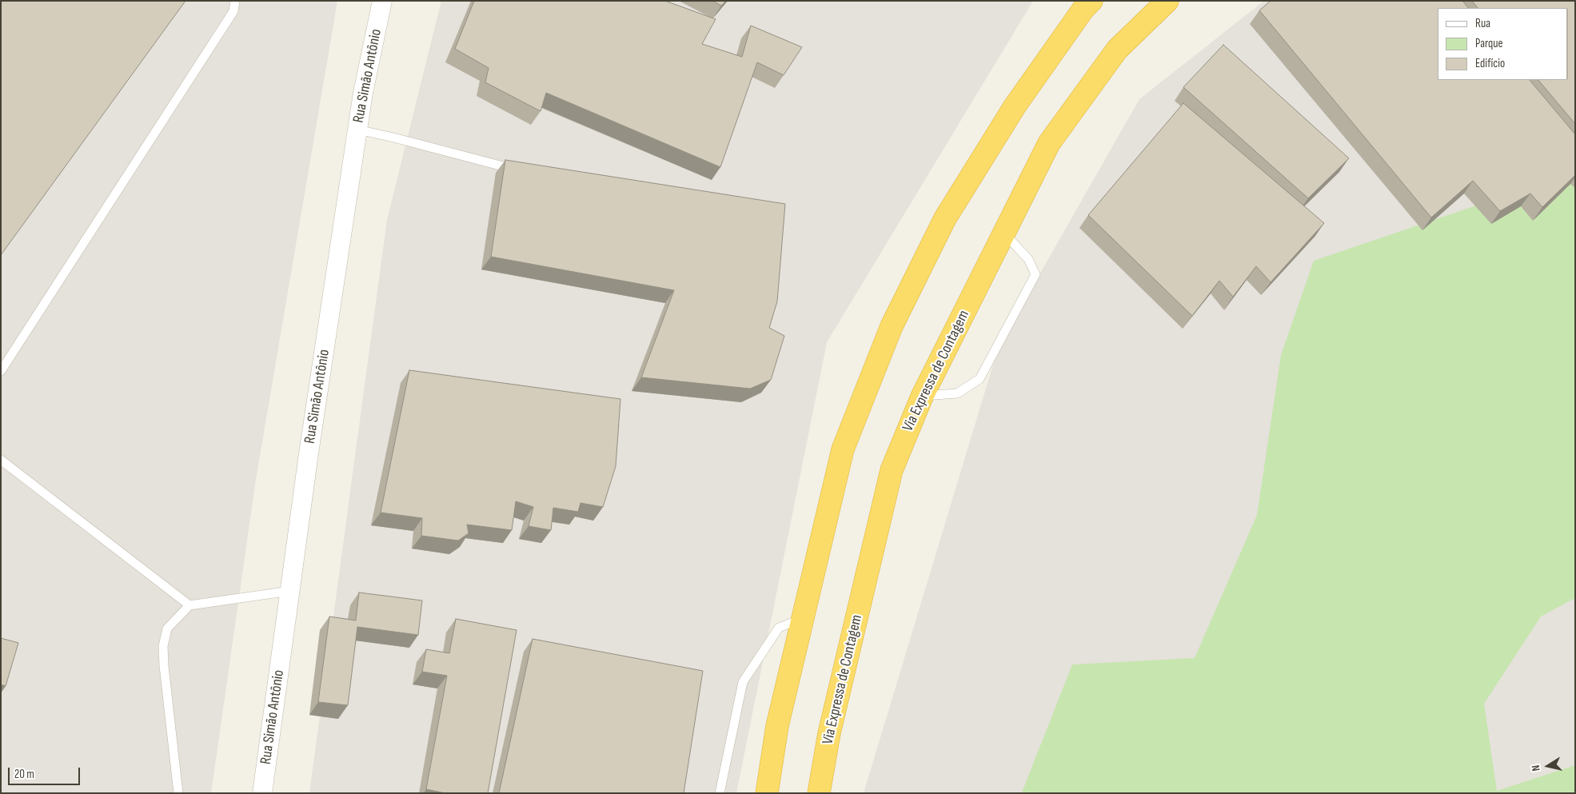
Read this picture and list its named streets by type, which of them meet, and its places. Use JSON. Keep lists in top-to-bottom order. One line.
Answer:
{"streets":{"highway":["Via Expressa de Contagem"],"street":["Rua Simão Antônio"]},"legend":["Rua","Parque","Edifício"],"scale_bar":"20 m","north":"left"}
